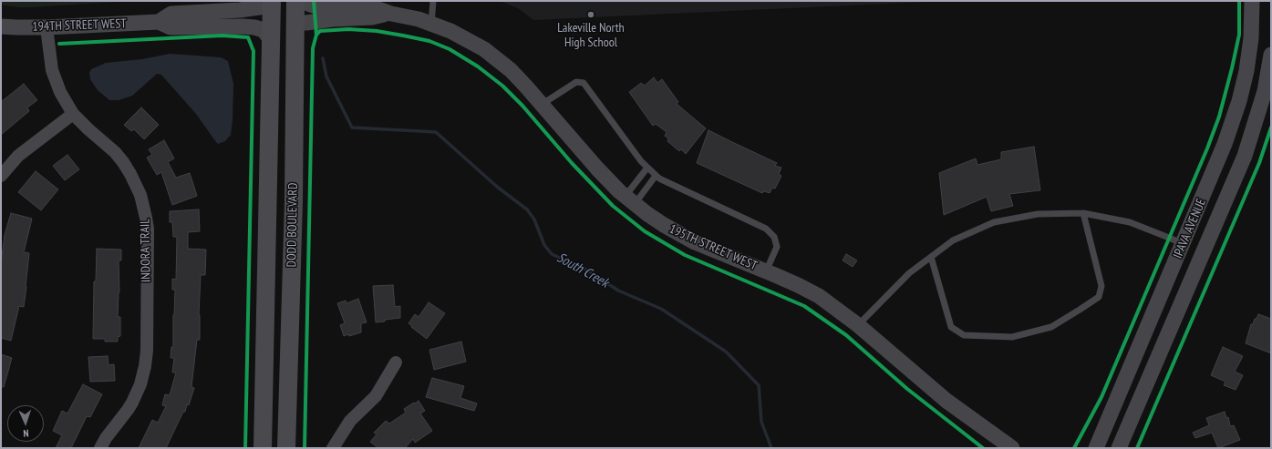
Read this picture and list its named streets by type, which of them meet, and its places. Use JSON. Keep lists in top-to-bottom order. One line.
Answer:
{"streets":{"main road":["DODD BOULEVARD"],"street":["194TH STREET WEST","IPAVA AVENUE","195TH STREET WEST","INDORA TRAIL"]},"crossings":[["194TH STREET WEST","DODD BOULEVARD"],["194TH STREET WEST","INDORA TRAIL"],["DODD BOULEVARD","195TH STREET WEST"]],"water":["South Creek"],"places":["Lakeville North High School"],"north":"bottom"}
